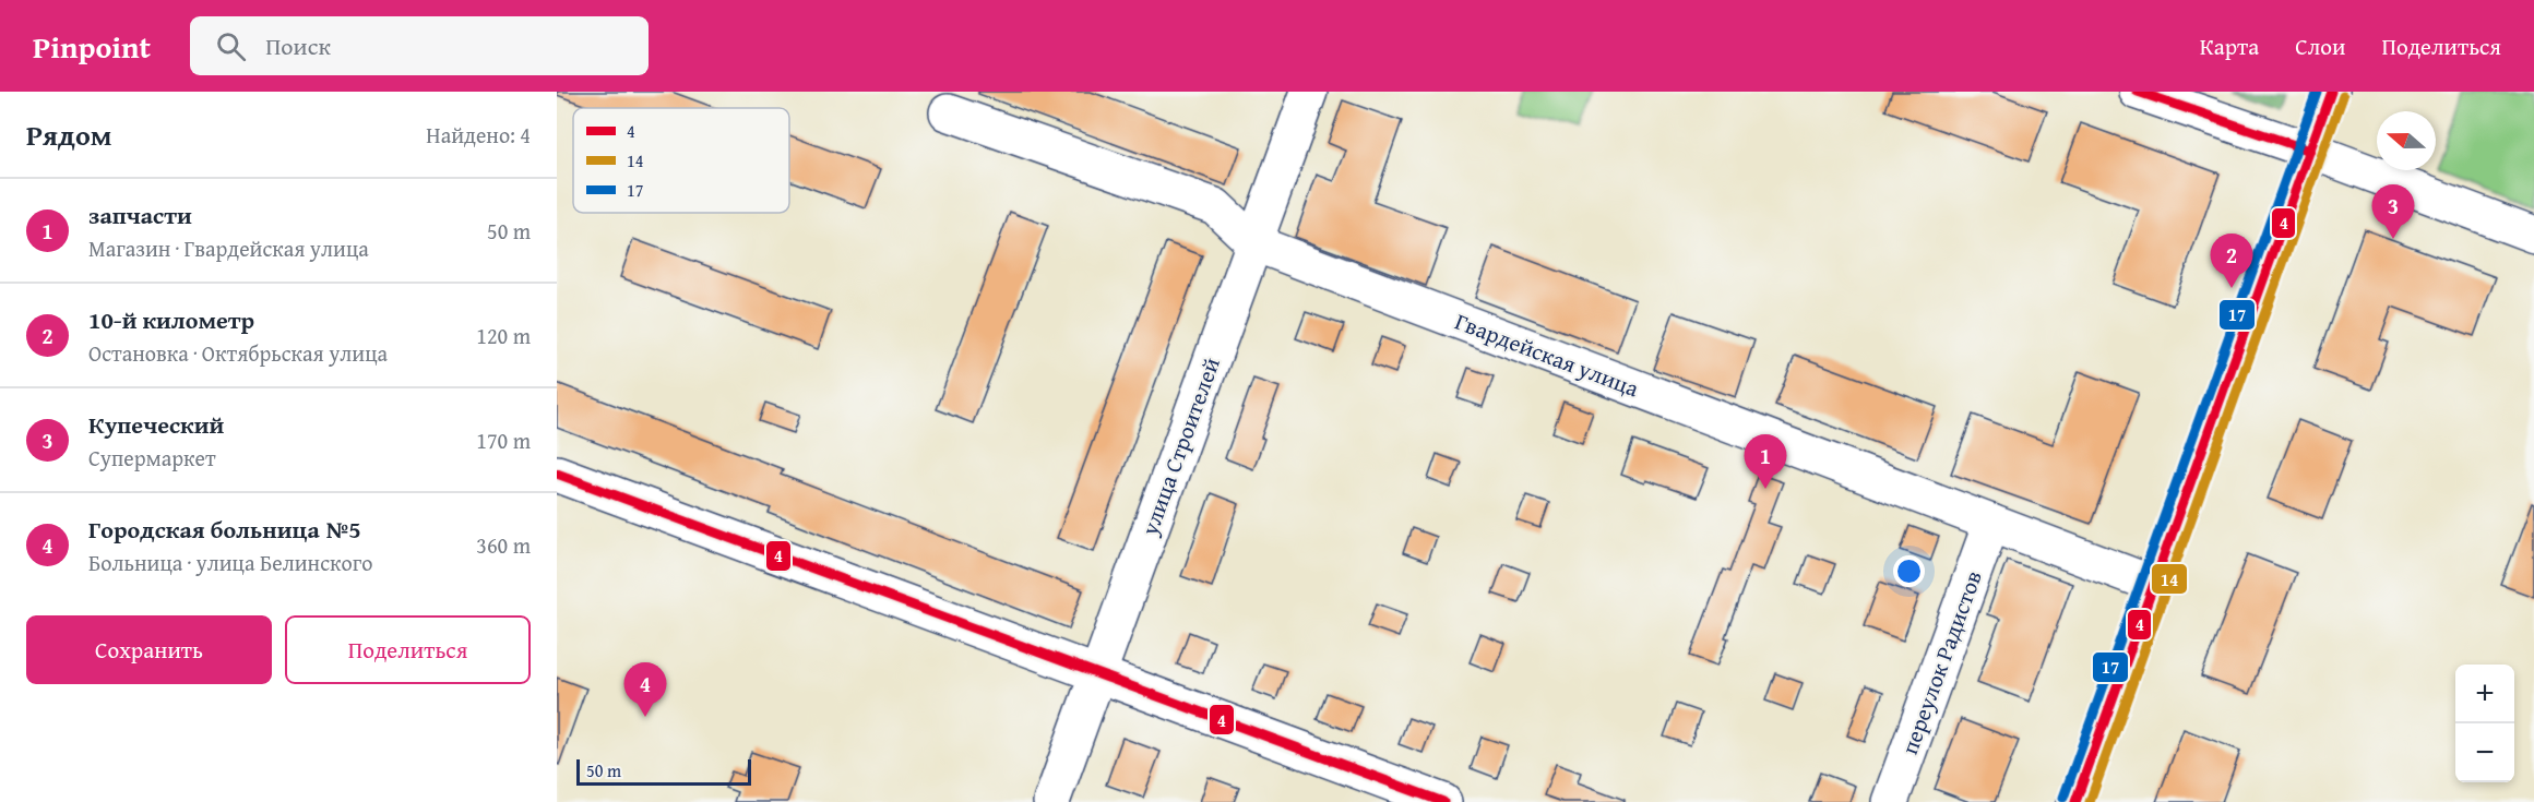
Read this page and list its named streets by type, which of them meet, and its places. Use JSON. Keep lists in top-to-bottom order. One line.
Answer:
{"streets":{"street":["Гвардейская улица","улица Строителей","переулок Радистов"]},"crossings":[["Гвардейская улица","улица Строителей"],["Гвардейская улица","переулок Радистов"]],"lines":["transit line 4","transit line 17","transit line 14"],"legend":["4","14","17"],"scale_bar":"50 m","north":"left","page":{"header":"Pinpoint","search":"Поиск","nav":["Карта","Слои","Поделиться"],"heading":["Рядом","Найдено: 4"],"list":[{"mark":"1","name":"запчасти","note":"Магазин · Гвардейская улица","value":"50 m"},{"mark":"2","name":"10-й километр","note":"Остановка · Октябрьская улица","value":"120 m"},{"mark":"3","name":"Купеческий","note":"Супермаркет","value":"170 m"},{"mark":"4","name":"Городская больница №5","note":"Больница · улица Белинского","value":"360 m"}],"pins":["3","2","1","4"],"buttons":["Сохранить","Поделиться"],"map_buttons":["+","−"],"scale":"50 m"}}
